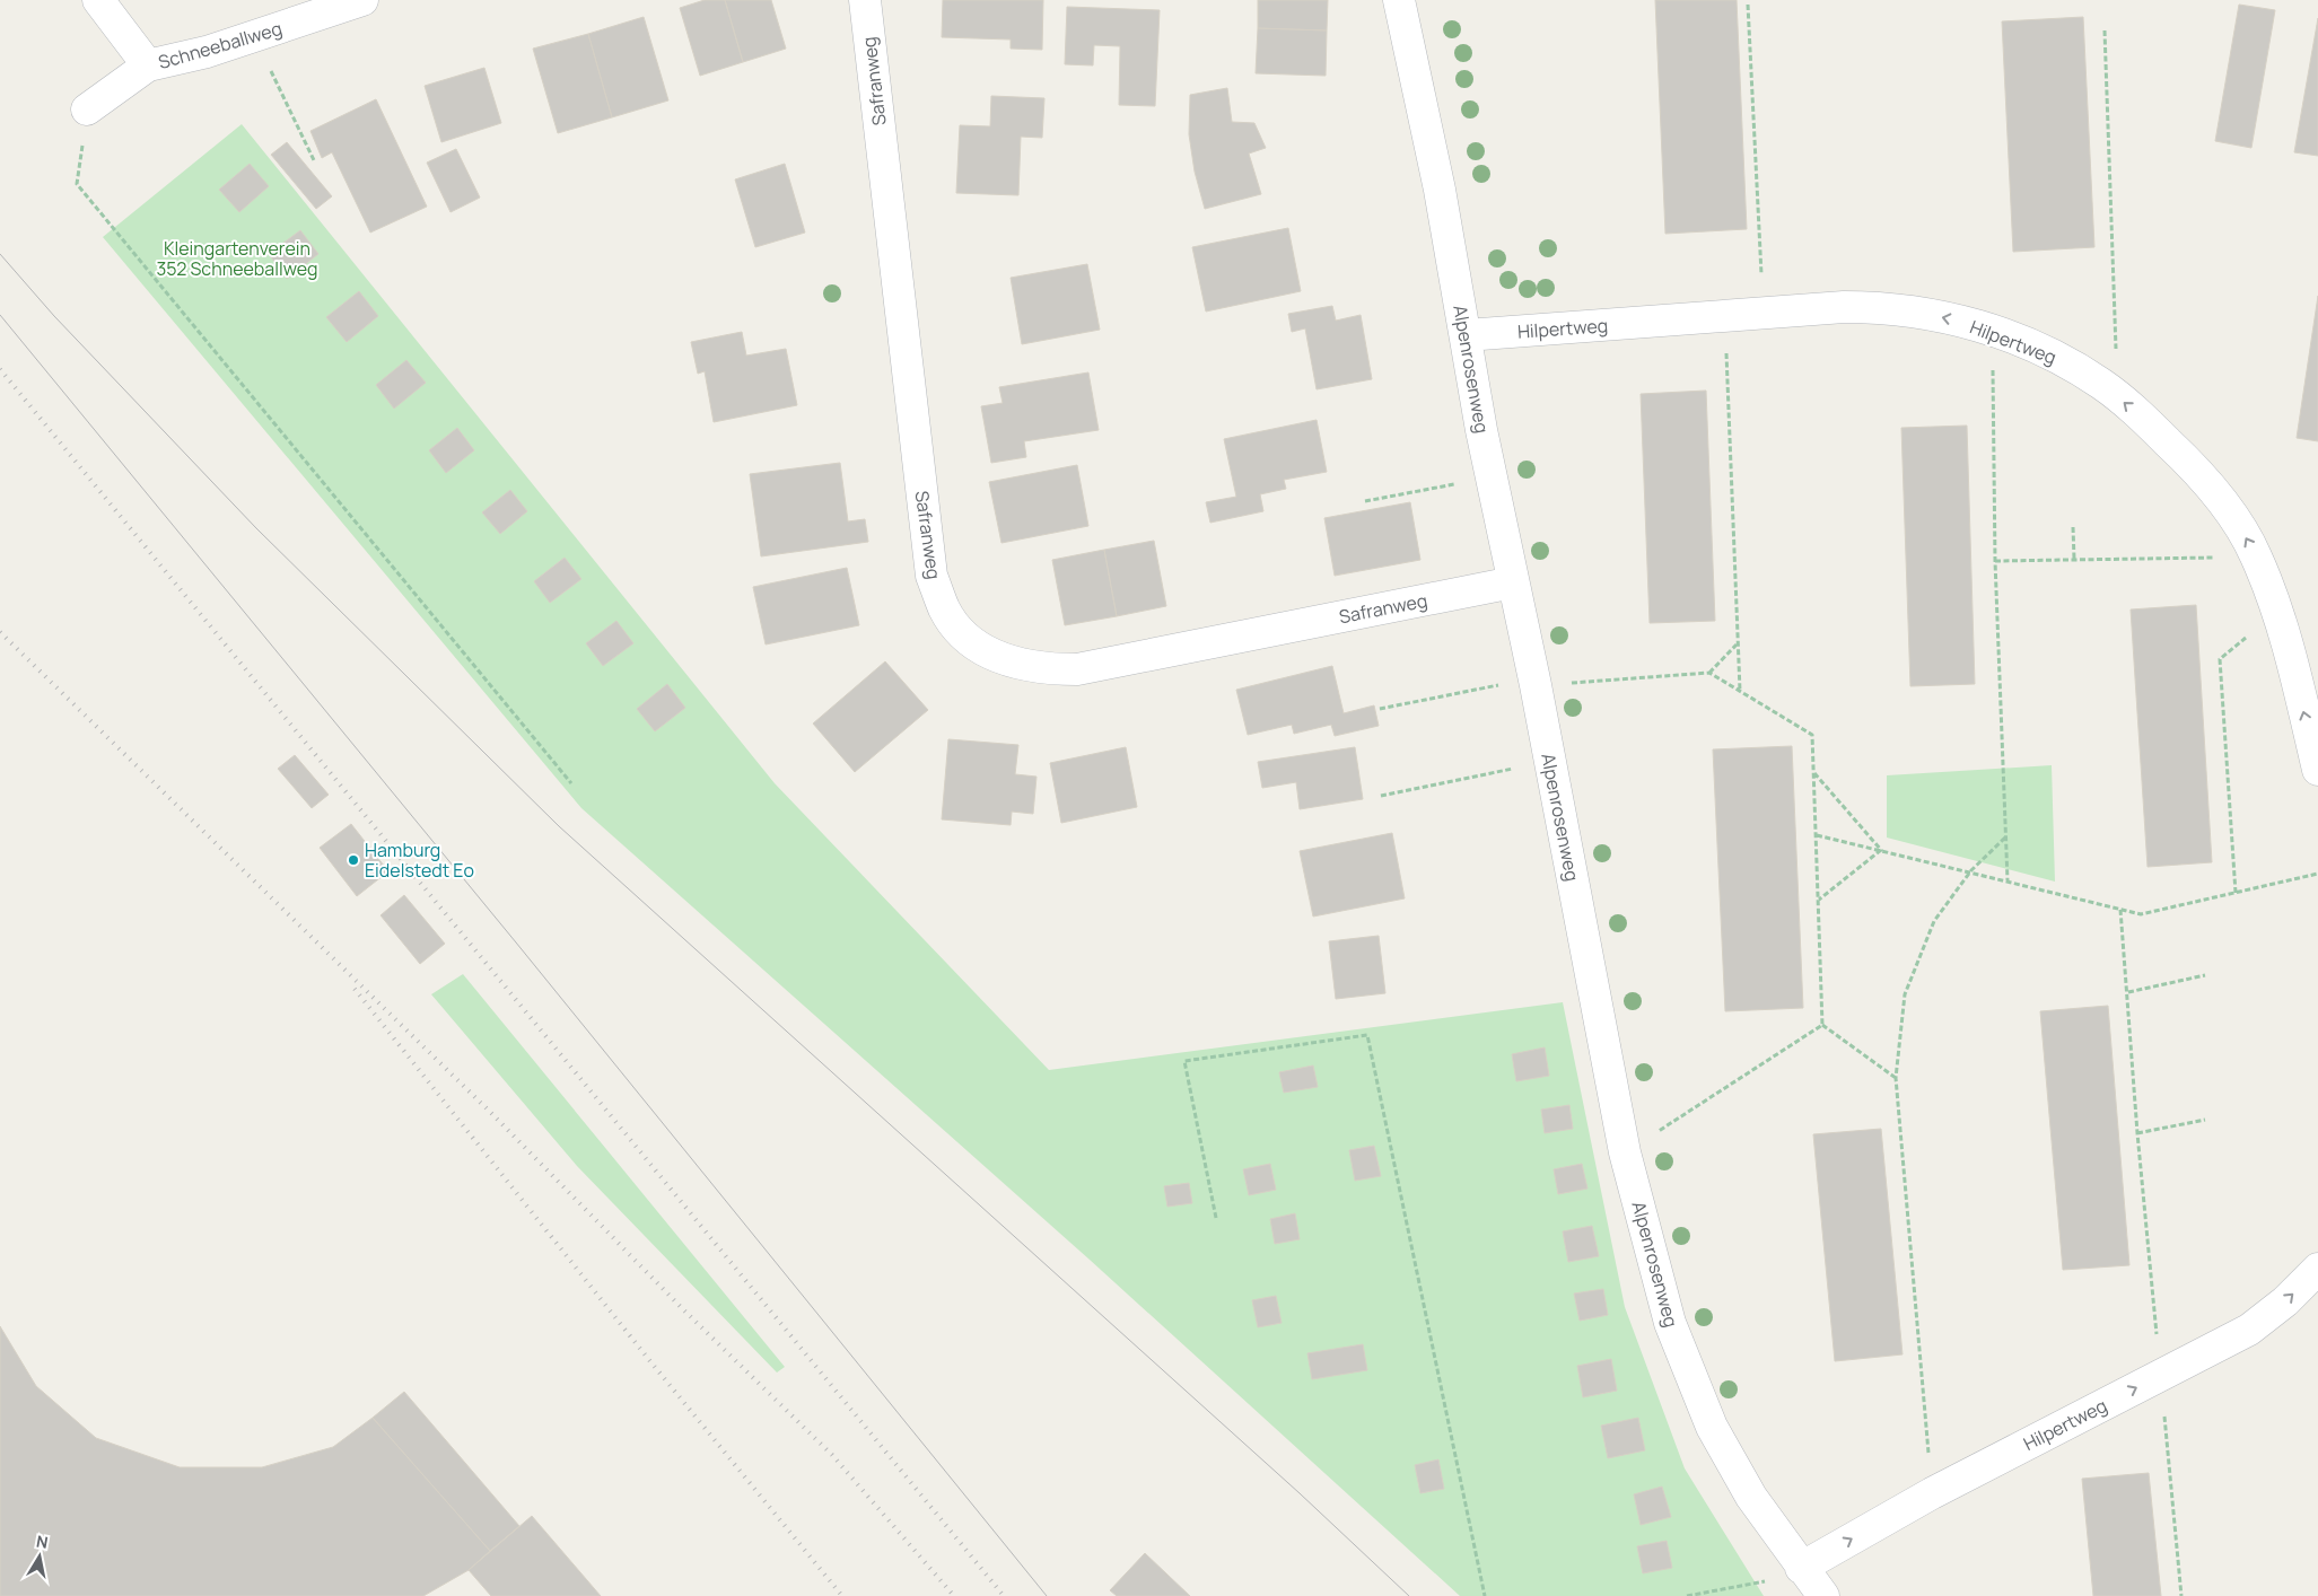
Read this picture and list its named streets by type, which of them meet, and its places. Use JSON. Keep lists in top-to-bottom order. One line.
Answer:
{"streets":{"street":["Schneeballweg","Safranweg","Hilpertweg","Alpenrosenweg"]},"crossings":[["Safranweg","Alpenrosenweg"],["Hilpertweg","Alpenrosenweg"]],"parks":["Kleingartenverein 352 Schneeballweg"],"places":["Hamburg Eidelstedt Eo"],"north":"top"}
